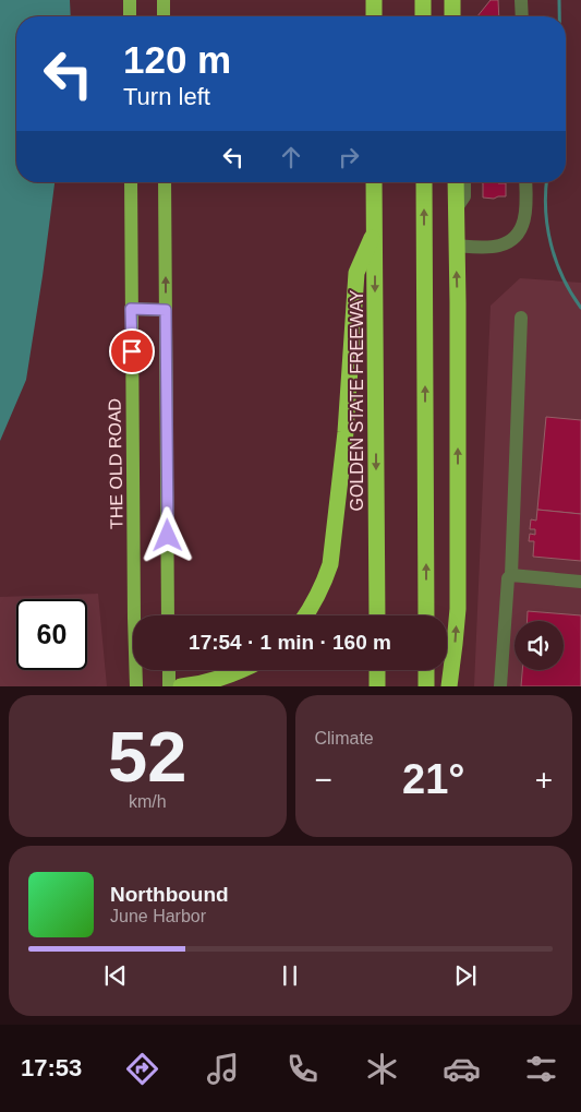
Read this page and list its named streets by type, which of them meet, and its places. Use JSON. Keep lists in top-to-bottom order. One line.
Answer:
{"streets":{"highway":["GOLDEN STATE FREEWAY"],"main road":["THE OLD ROAD"]},"page":{"turn":["120 m","Turn left"],"limit":"60","trip":"17:54 · 1 min · 160 m","tile":[["52","km/h"],"Climate"],"heat":["−","21°","+"],"song":["Northbound","June Harbor"],"tabs":"17:53"}}
